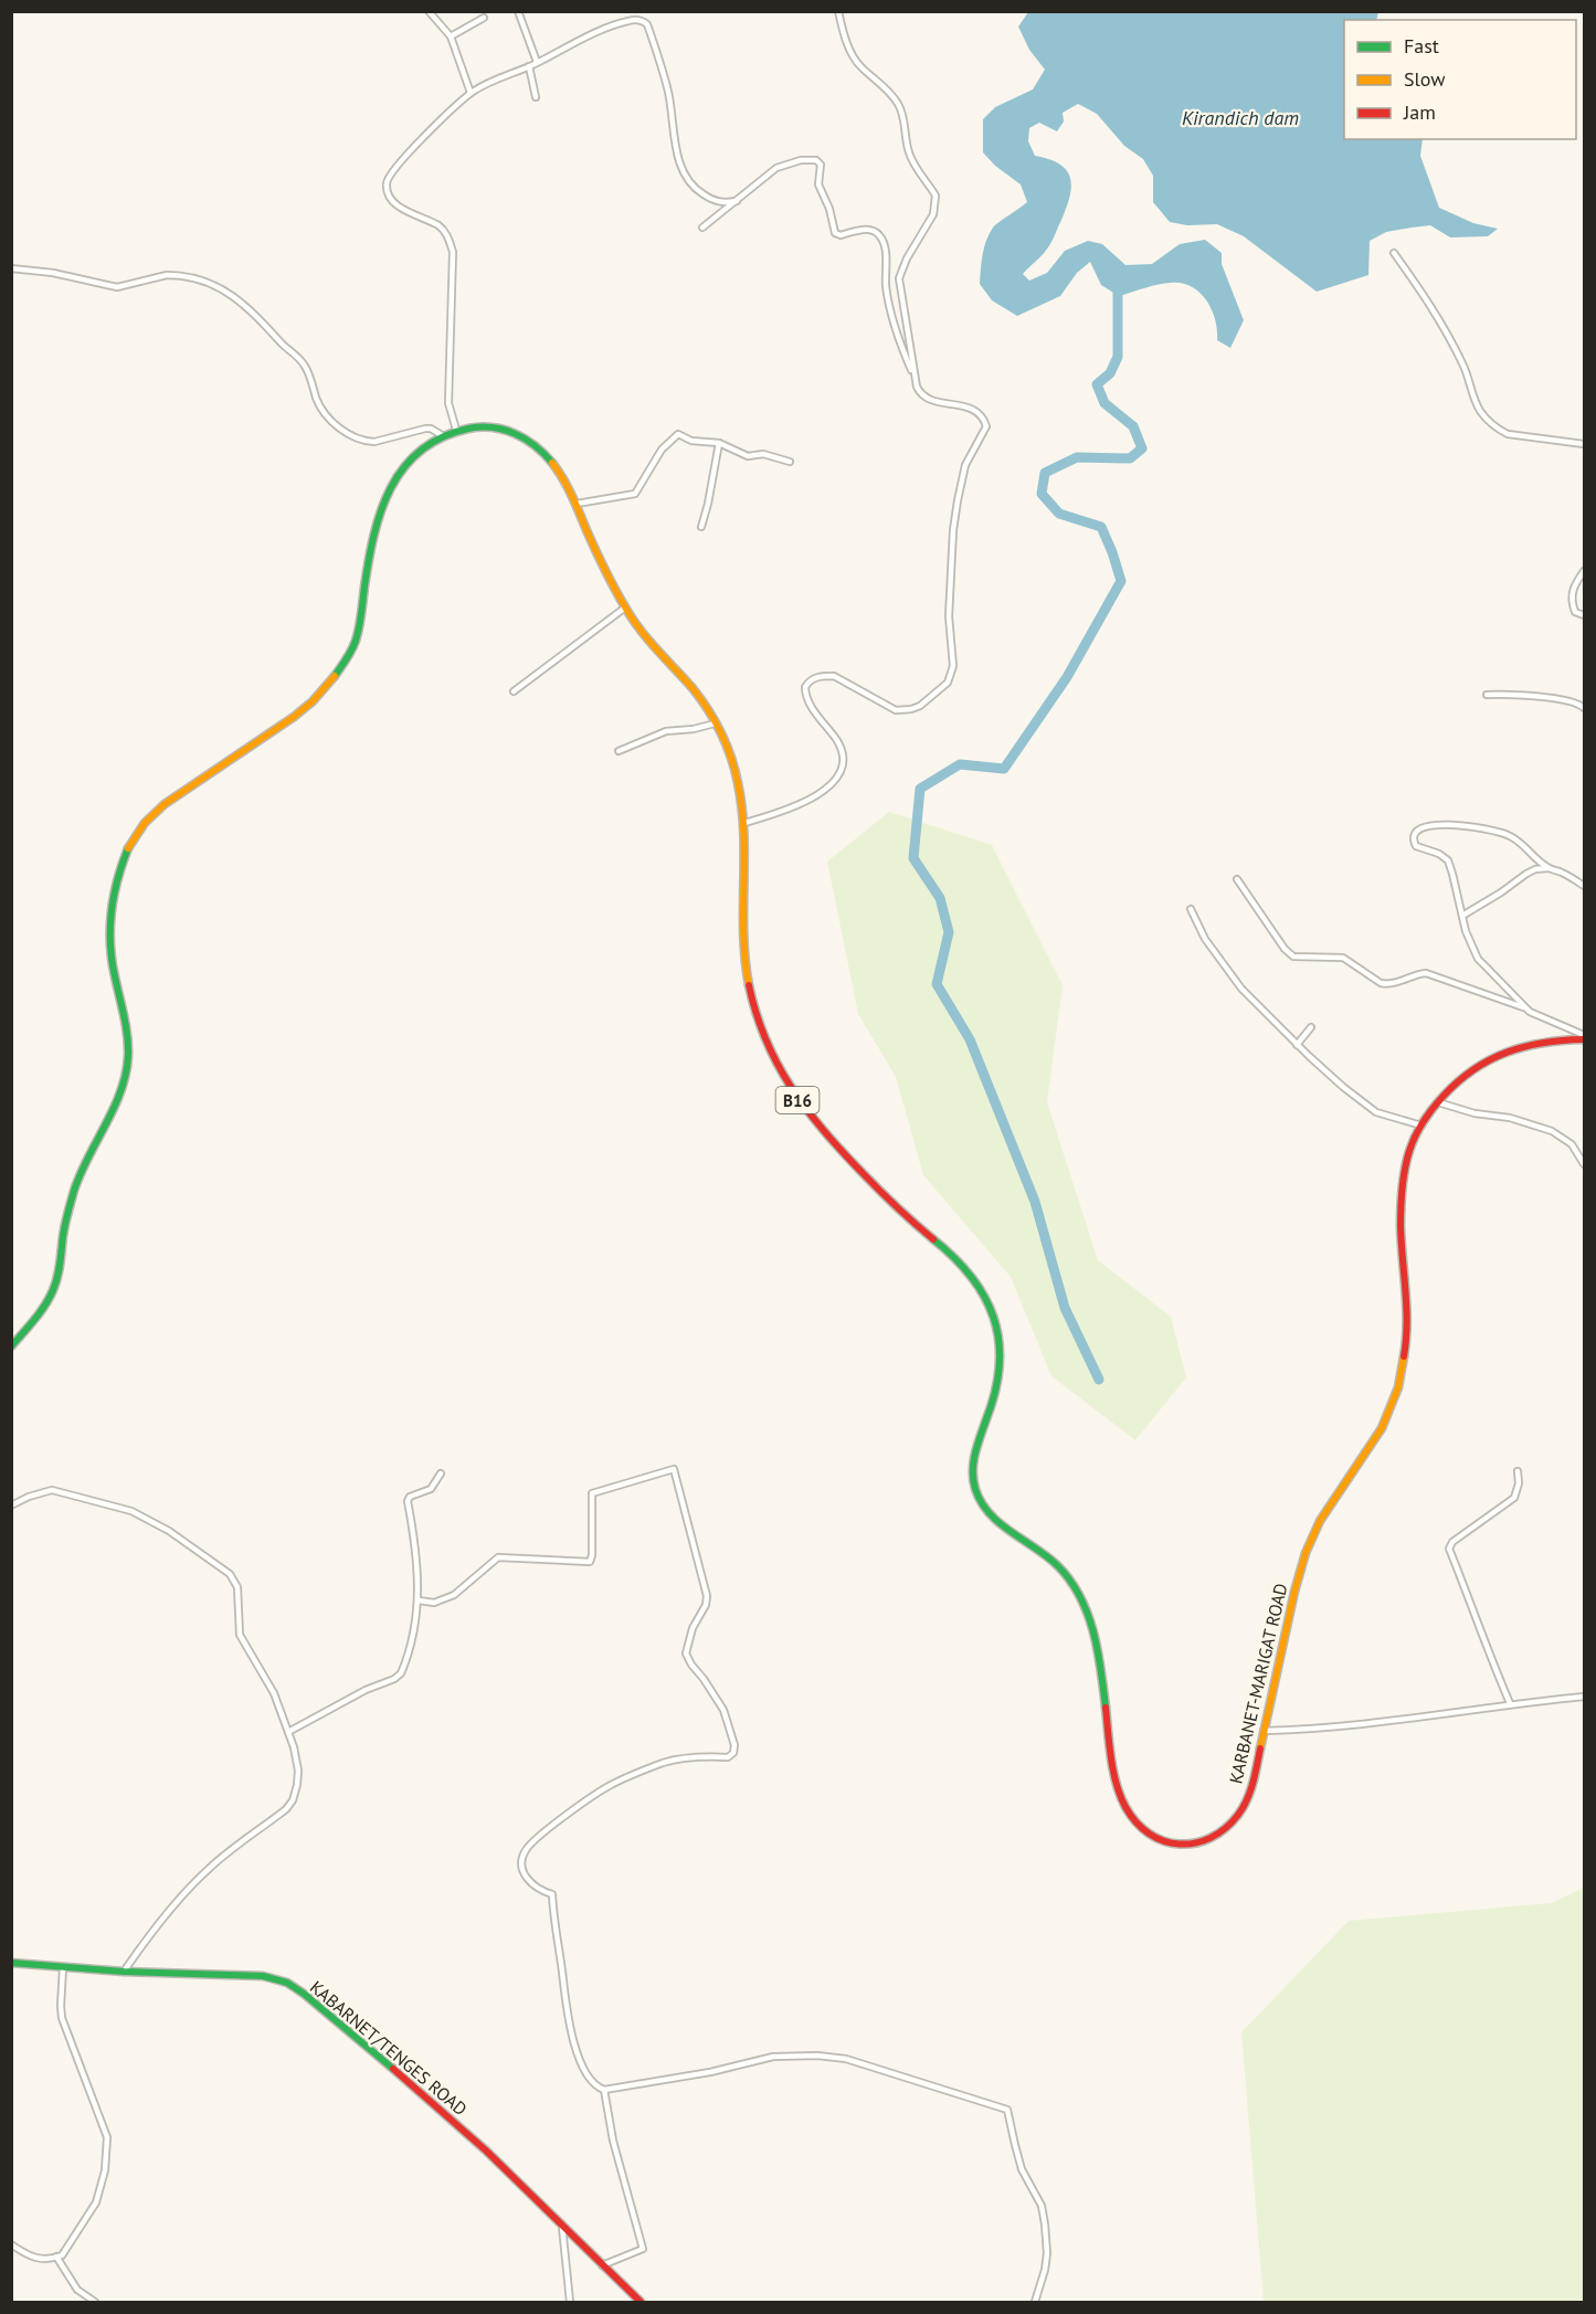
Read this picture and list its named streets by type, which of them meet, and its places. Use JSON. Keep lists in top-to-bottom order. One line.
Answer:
{"streets":{"main road":["B16","KARBANET-MARIGAT ROAD","KABARNET/TENGES ROAD"]},"water":["Kirandich dam"],"legend":["Fast","Slow","Jam"]}
